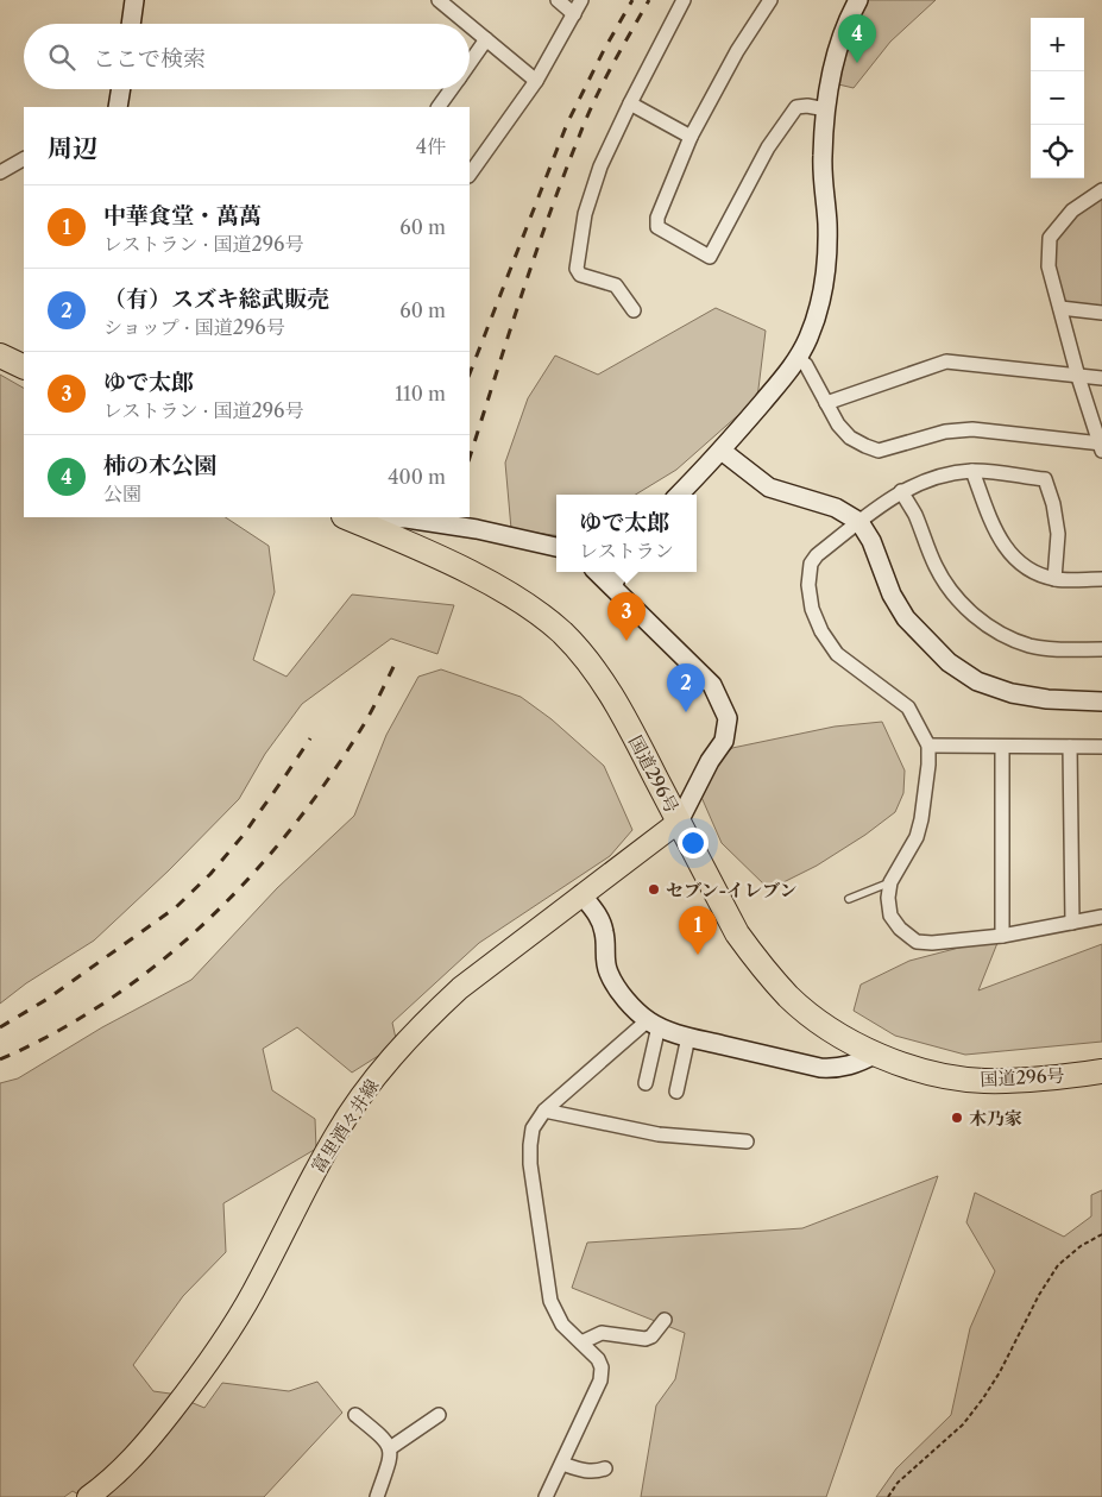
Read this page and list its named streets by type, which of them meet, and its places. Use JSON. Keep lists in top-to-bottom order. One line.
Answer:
{"streets":{"highway":["国道296号"],"main road":["富里酒々井線"]},"crossings":[["国道296号","富里酒々井線"]],"places":["セブン-イレブン","木乃家"],"page":{"pins":["4","3","2","1"],"map_buttons":["+","−"],"search":"ここで検索","heading":["周辺","4件"],"list":[{"mark":"1","name":"中華食堂・萬萬","note":"レストラン · 国道296号","value":"60 m"},{"mark":"2","name":"（有）スズキ総武販売","note":"ショップ · 国道296号","value":"60 m"},{"mark":"3","name":"ゆで太郎","note":"レストラン · 国道296号","value":"110 m"},{"mark":"4","name":"柿の木公園","note":"公園","value":"400 m"}],"popup":["ゆで太郎","レストラン"]}}
